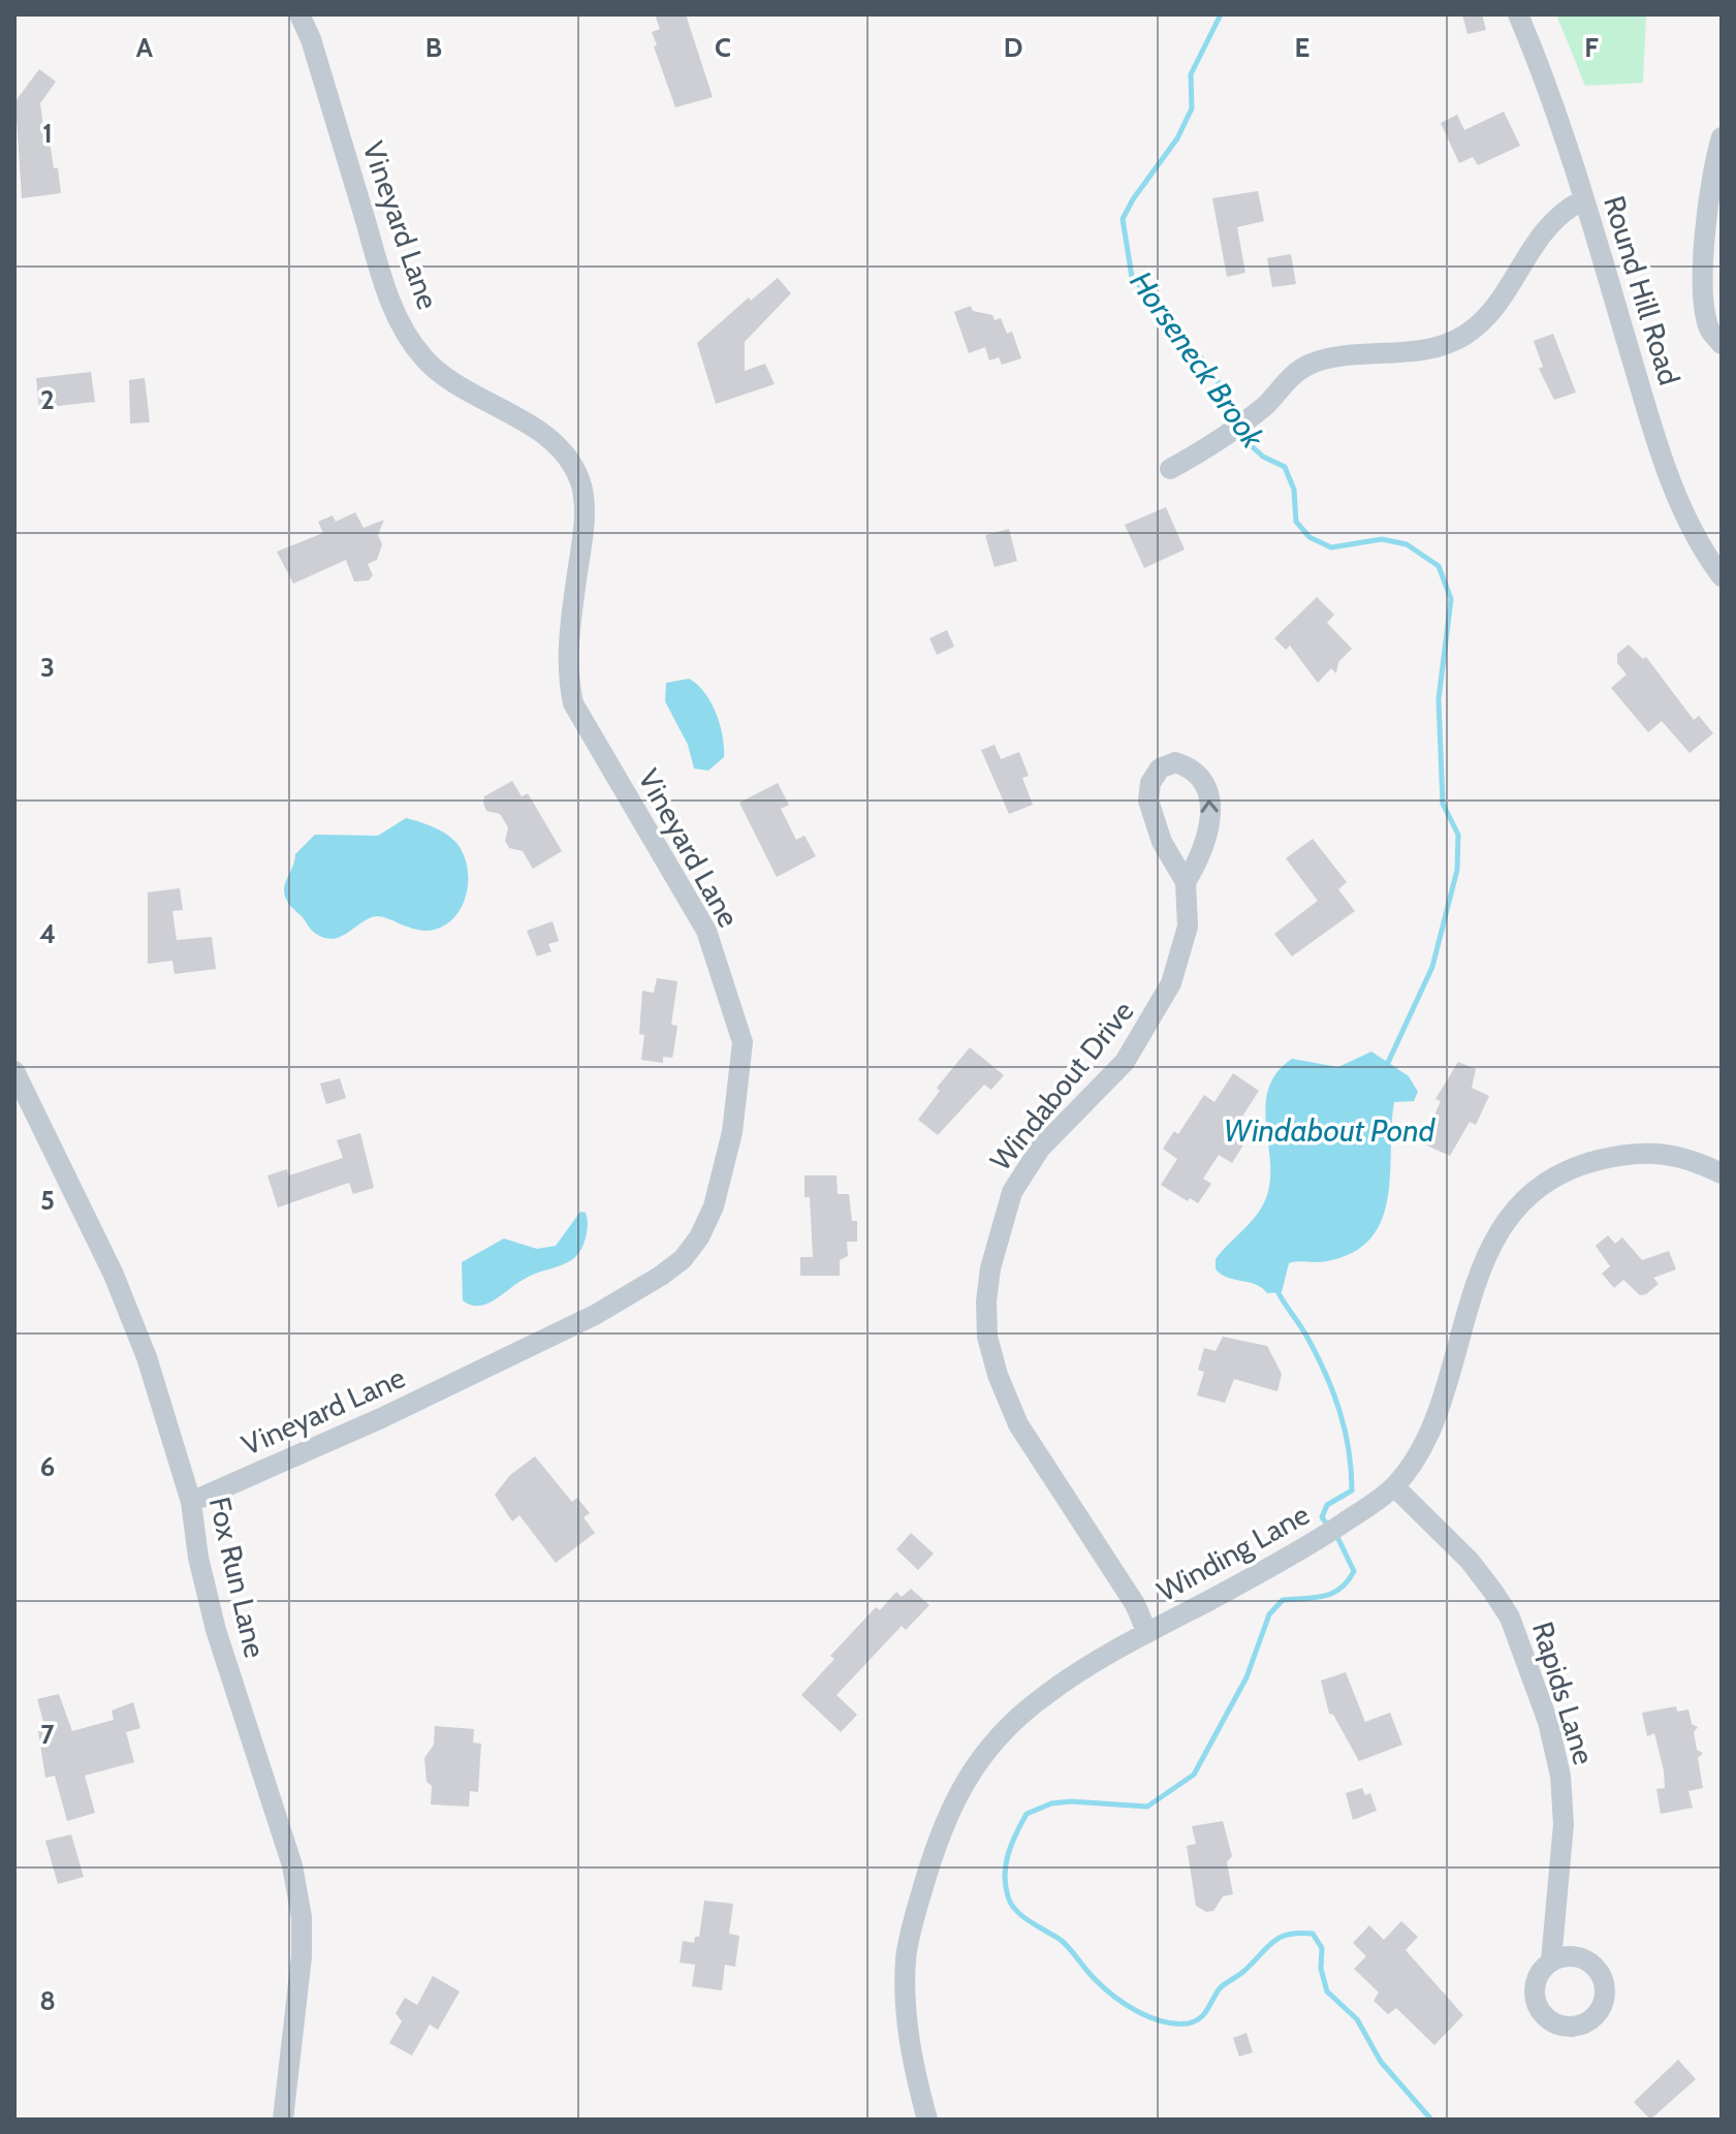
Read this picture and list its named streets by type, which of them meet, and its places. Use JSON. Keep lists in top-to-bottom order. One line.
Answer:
{"streets":{"street":["Vineyard Lane","Round Hill Road","Windabout Drive","Winding Lane","Fox Run Lane","Rapids Lane"]},"crossings":[["Vineyard Lane","Fox Run Lane"],["Windabout Drive","Winding Lane"],["Winding Lane","Rapids Lane"]],"water":["Horseneck Brook","Windabout Pond"],"grid":{"columns":["A","B","C","D","E","F"],"rows":["1","2","3","4","5","6","7","8"]}}
